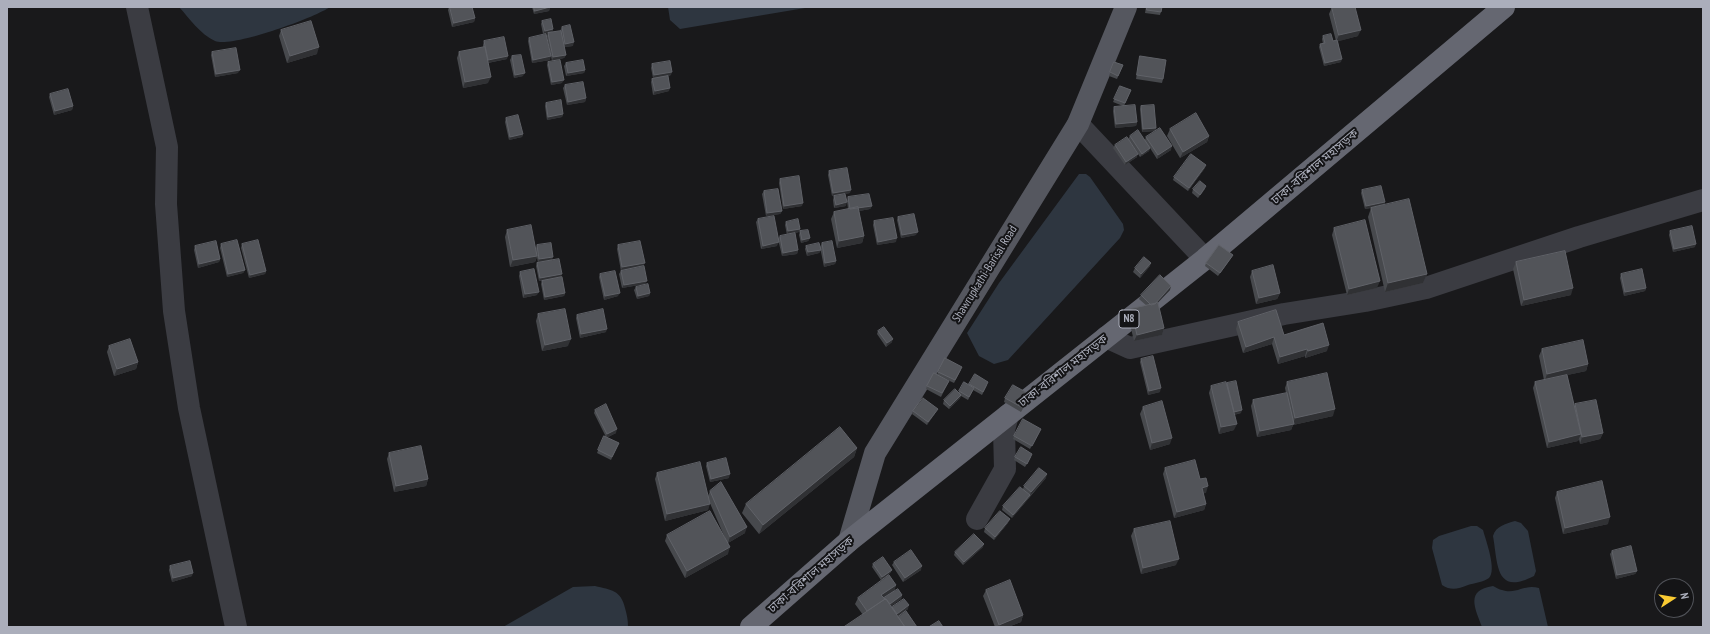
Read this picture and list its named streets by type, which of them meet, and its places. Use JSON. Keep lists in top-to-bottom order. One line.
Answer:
{"streets":{"highway":["ঢাকা-বরিশাল মহাসড়ক","N8"],"main road":["Shawrupkathi-Barisal Road"]},"crossings":[["ঢাকা-বরিশাল মহাসড়ক","Shawrupkathi-Barisal Road"]],"north":"right"}
